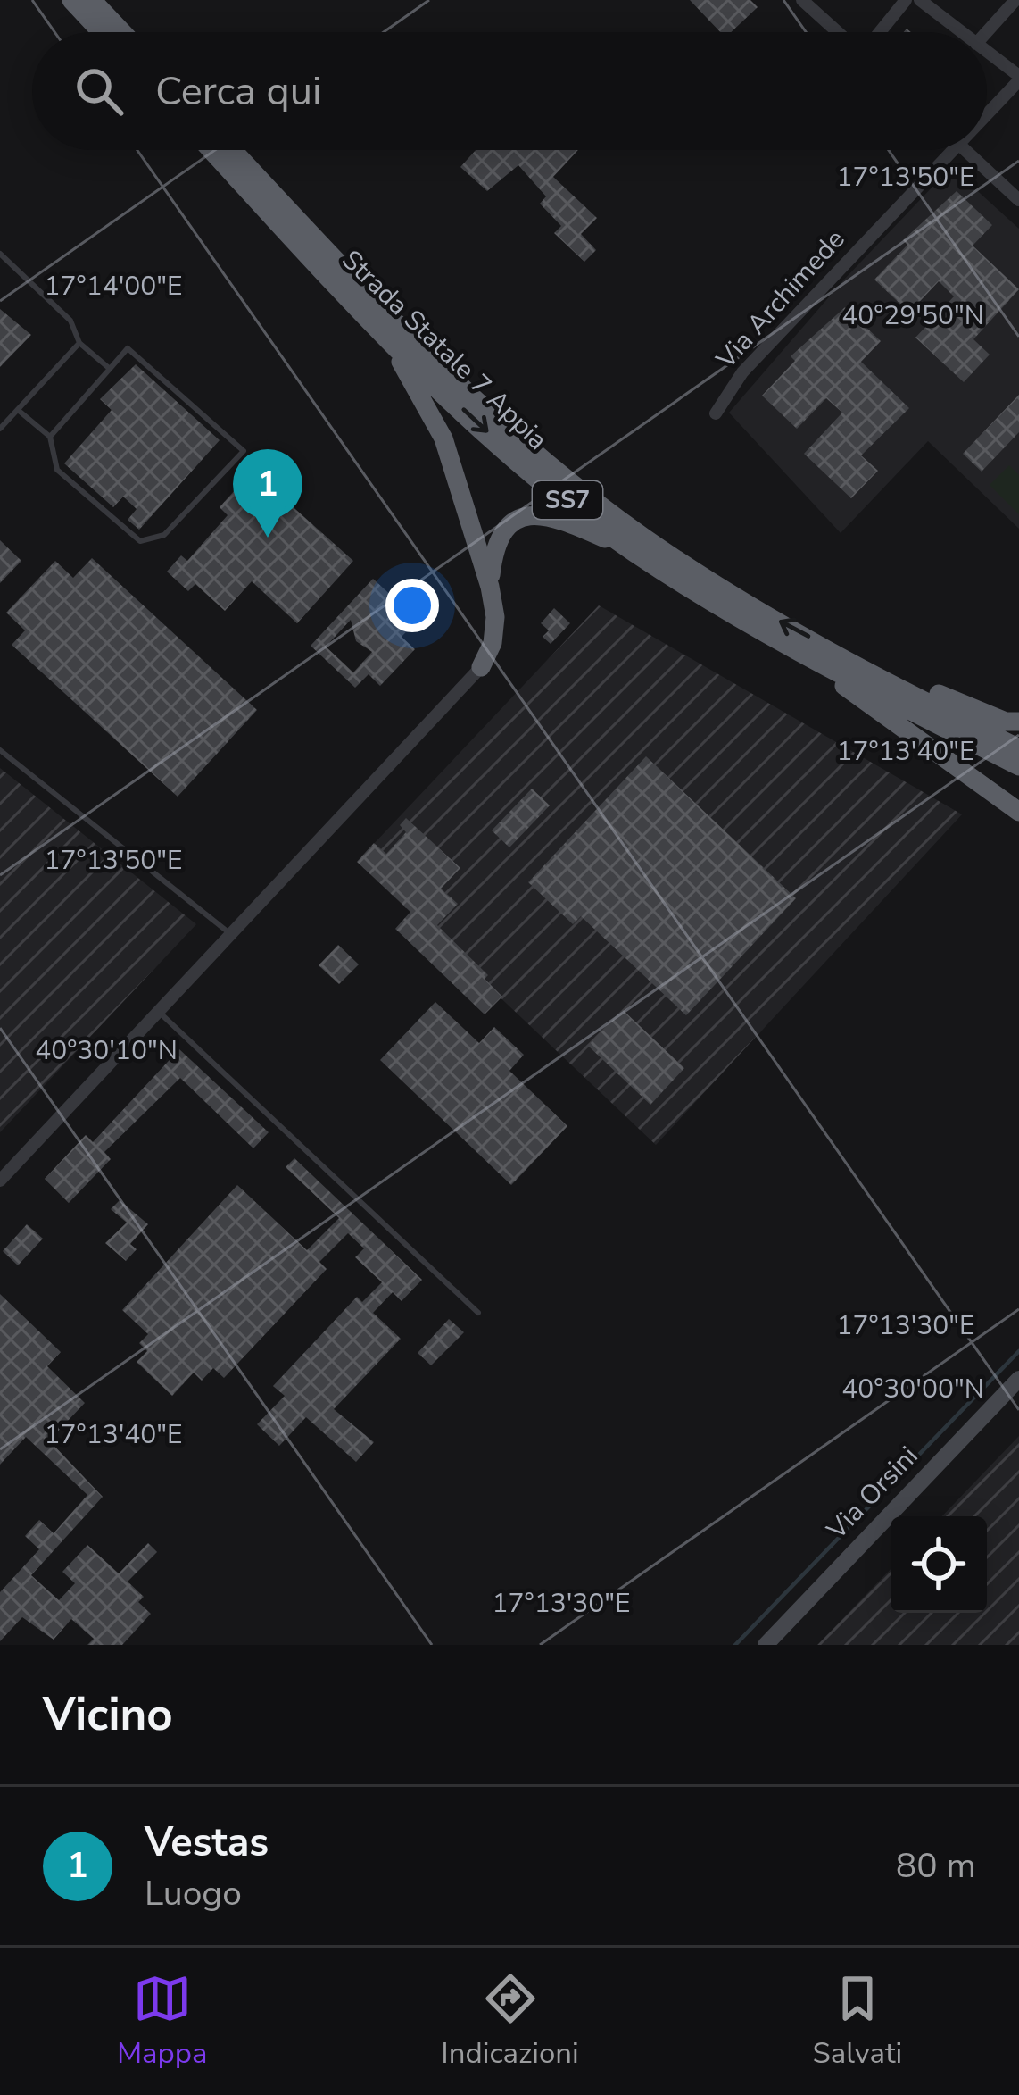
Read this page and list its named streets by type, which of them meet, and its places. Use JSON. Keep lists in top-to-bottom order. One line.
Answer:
{"streets":{"highway":["Strada Statale 7 Appia","SS7"],"main road":["Via Orsini"],"street":["Via Archimede"]},"page":{"search":"Cerca qui","pins":"1","heading":"Vicino","list":[{"mark":"1","name":"Vestas","note":"Luogo","value":"80 m"}],"nav":["Mappa","Indicazioni","Salvati"]},"coordinates":["17°13'50\"E","17°14'00\"E","40°29'50\"N","17°13'40\"E","40°30'10\"N","17°13'30\"E","40°30'00\"N"]}
